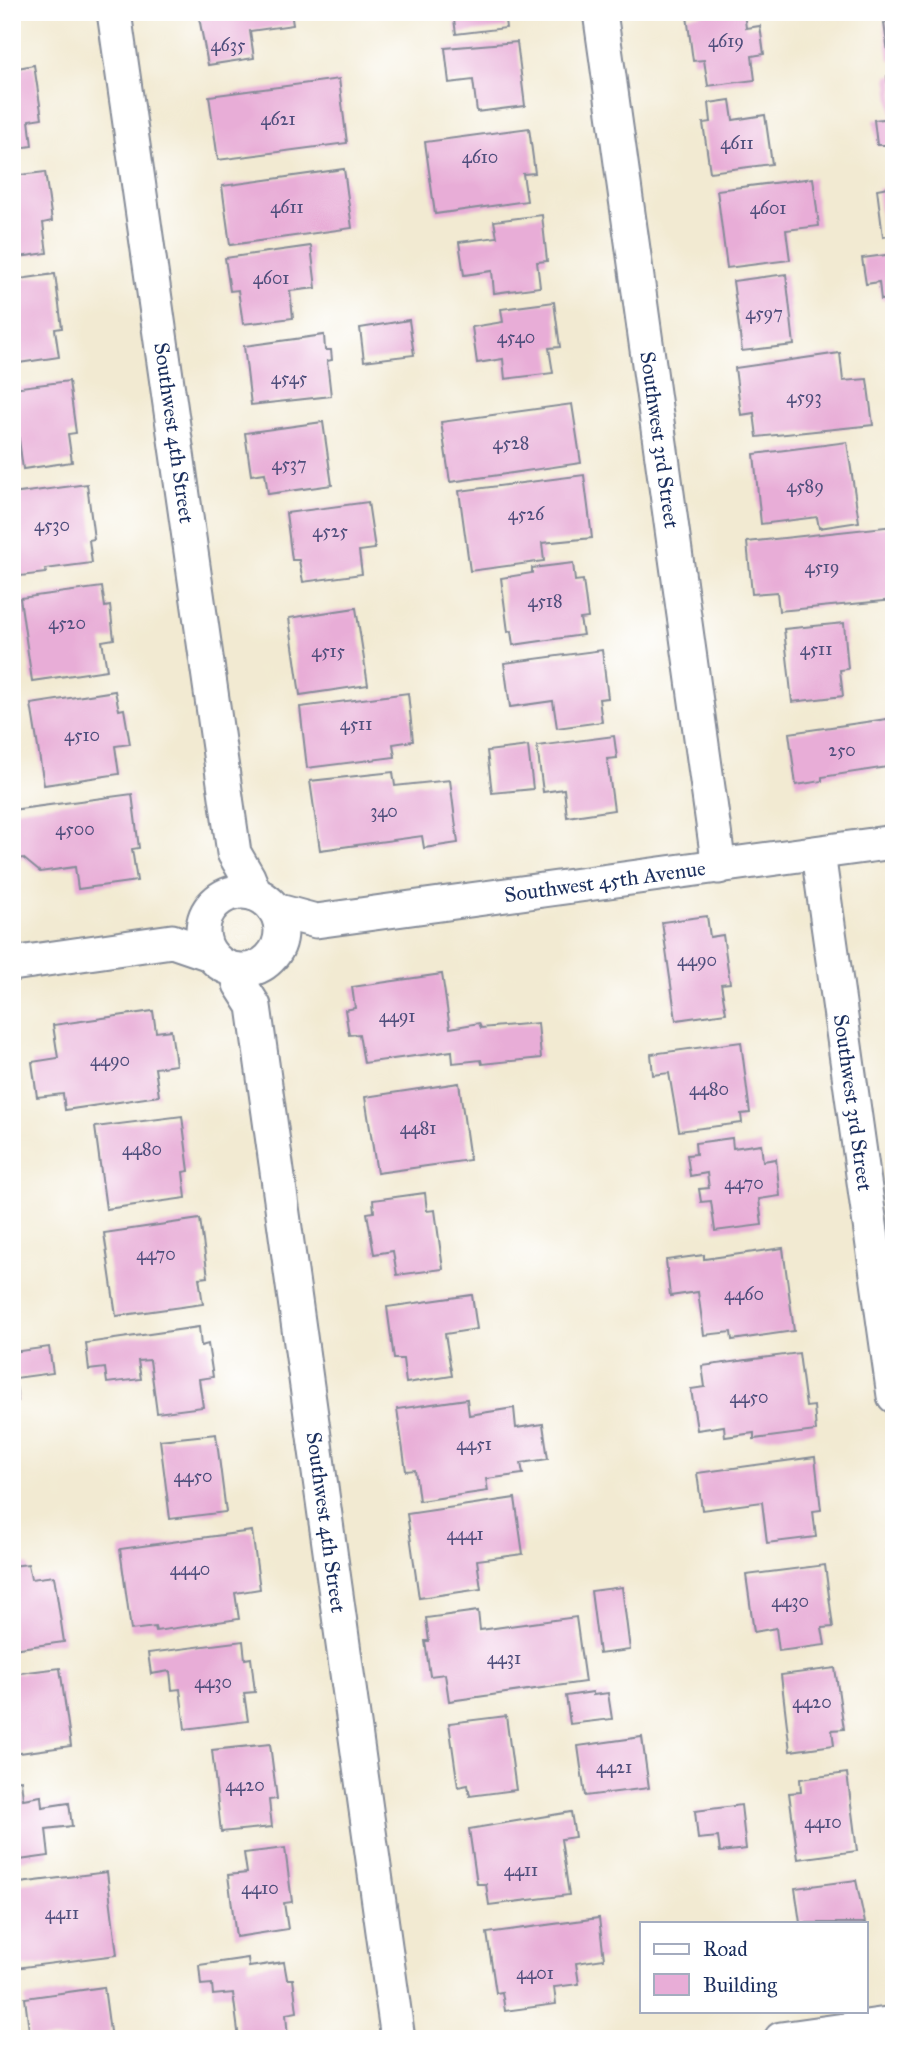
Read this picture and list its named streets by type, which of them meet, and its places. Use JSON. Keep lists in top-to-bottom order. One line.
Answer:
{"streets":{"street":["Southwest 4th Street","Southwest 3rd Street","Southwest 45th Avenue"]},"crossings":[["Southwest 4th Street","Southwest 45th Avenue"],["Southwest 3rd Street","Southwest 45th Avenue"]],"house_numbers":["4619","4635","4621","4611","4610","4611","4601","4601","4597","4540","4545","4593","4528","4537","4589","4526","4530","4525","4519","4518","4520","4511","4515","4511","4510","250","340","4500","4490","4491","4490","4480","4481","4480","4470","4470","4460","4450","4451","4450","4441","4440","4430","4431","4430","4420","4421","4420","4410","4411","4410","4411","4401"],"legend":["Road","Building"]}
